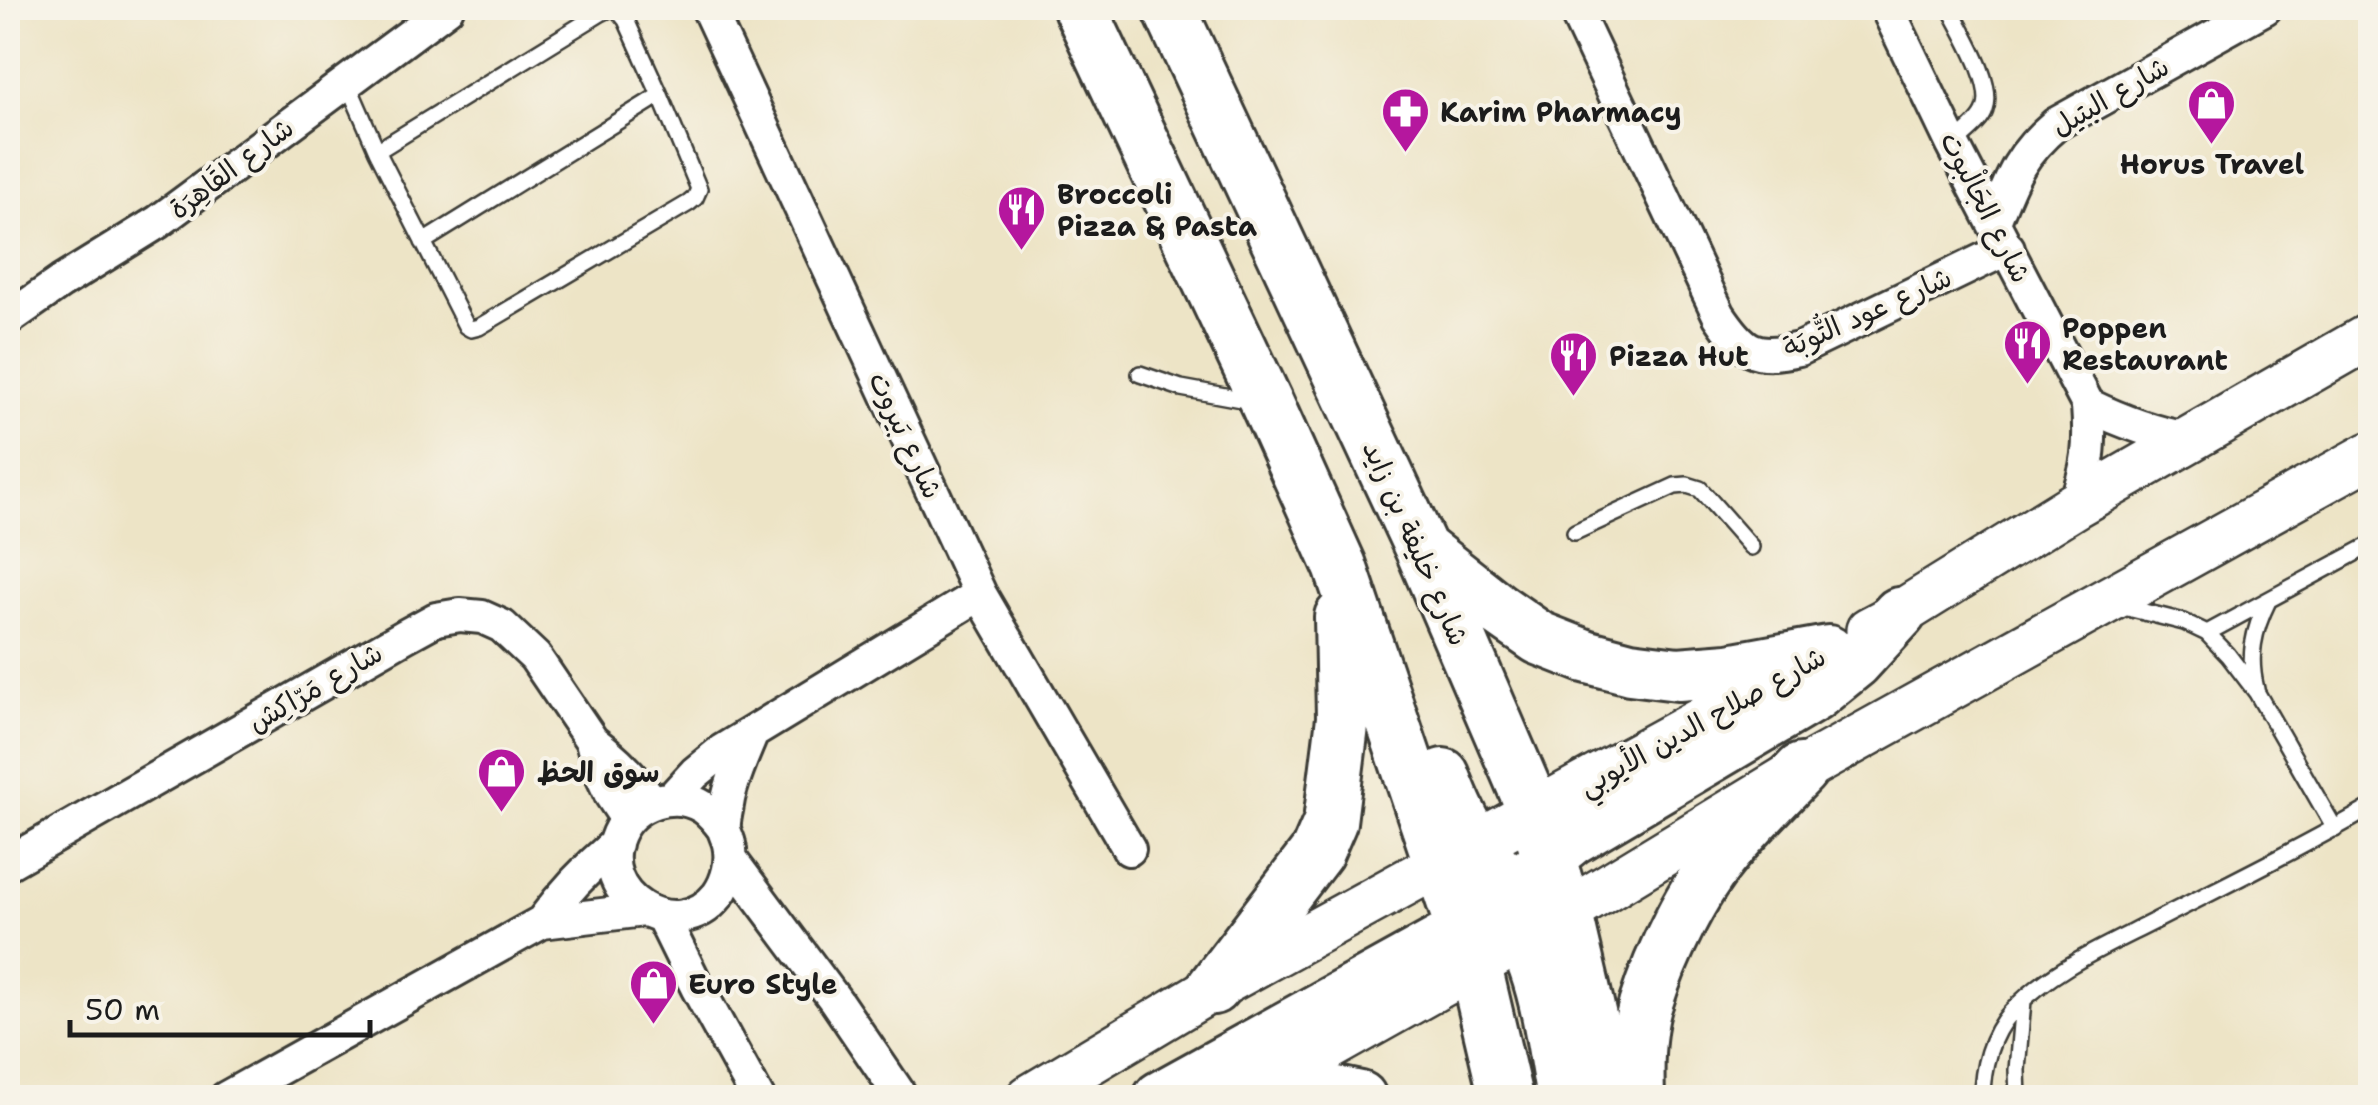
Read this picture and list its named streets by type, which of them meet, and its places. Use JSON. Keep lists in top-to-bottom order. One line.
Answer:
{"streets":{"main road":["شارع خليفة بن زايد"],"street":["شارع البتيل","شارع القَاهِرَة","شارع الجَالْبوت","شارع عود التُّوبَة","شارع بَيروت","شارع مَرّاكِش","شارع صلاح الدين الأيوبي"]},"crossings":[["شارع البتيل","شارع الجَالْبوت"],["شارع البتيل","شارع عود التُّوبَة"],["شارع الجَالْبوت","شارع عود التُّوبَة"],["شارع الجَالْبوت","شارع صلاح الدين الأيوبي"],["شارع خليفة بن زايد","شارع صلاح الدين الأيوبي"]],"places":{"shop":["Horus Travel","سوق الحظ","Euro Style"],"pharmacy":["Karim Pharmacy"],"restaurant":["Broccoli Pizza & Pasta","Poppen Restaurant","Pizza Hut"]},"scale_bar":"50 m"}
